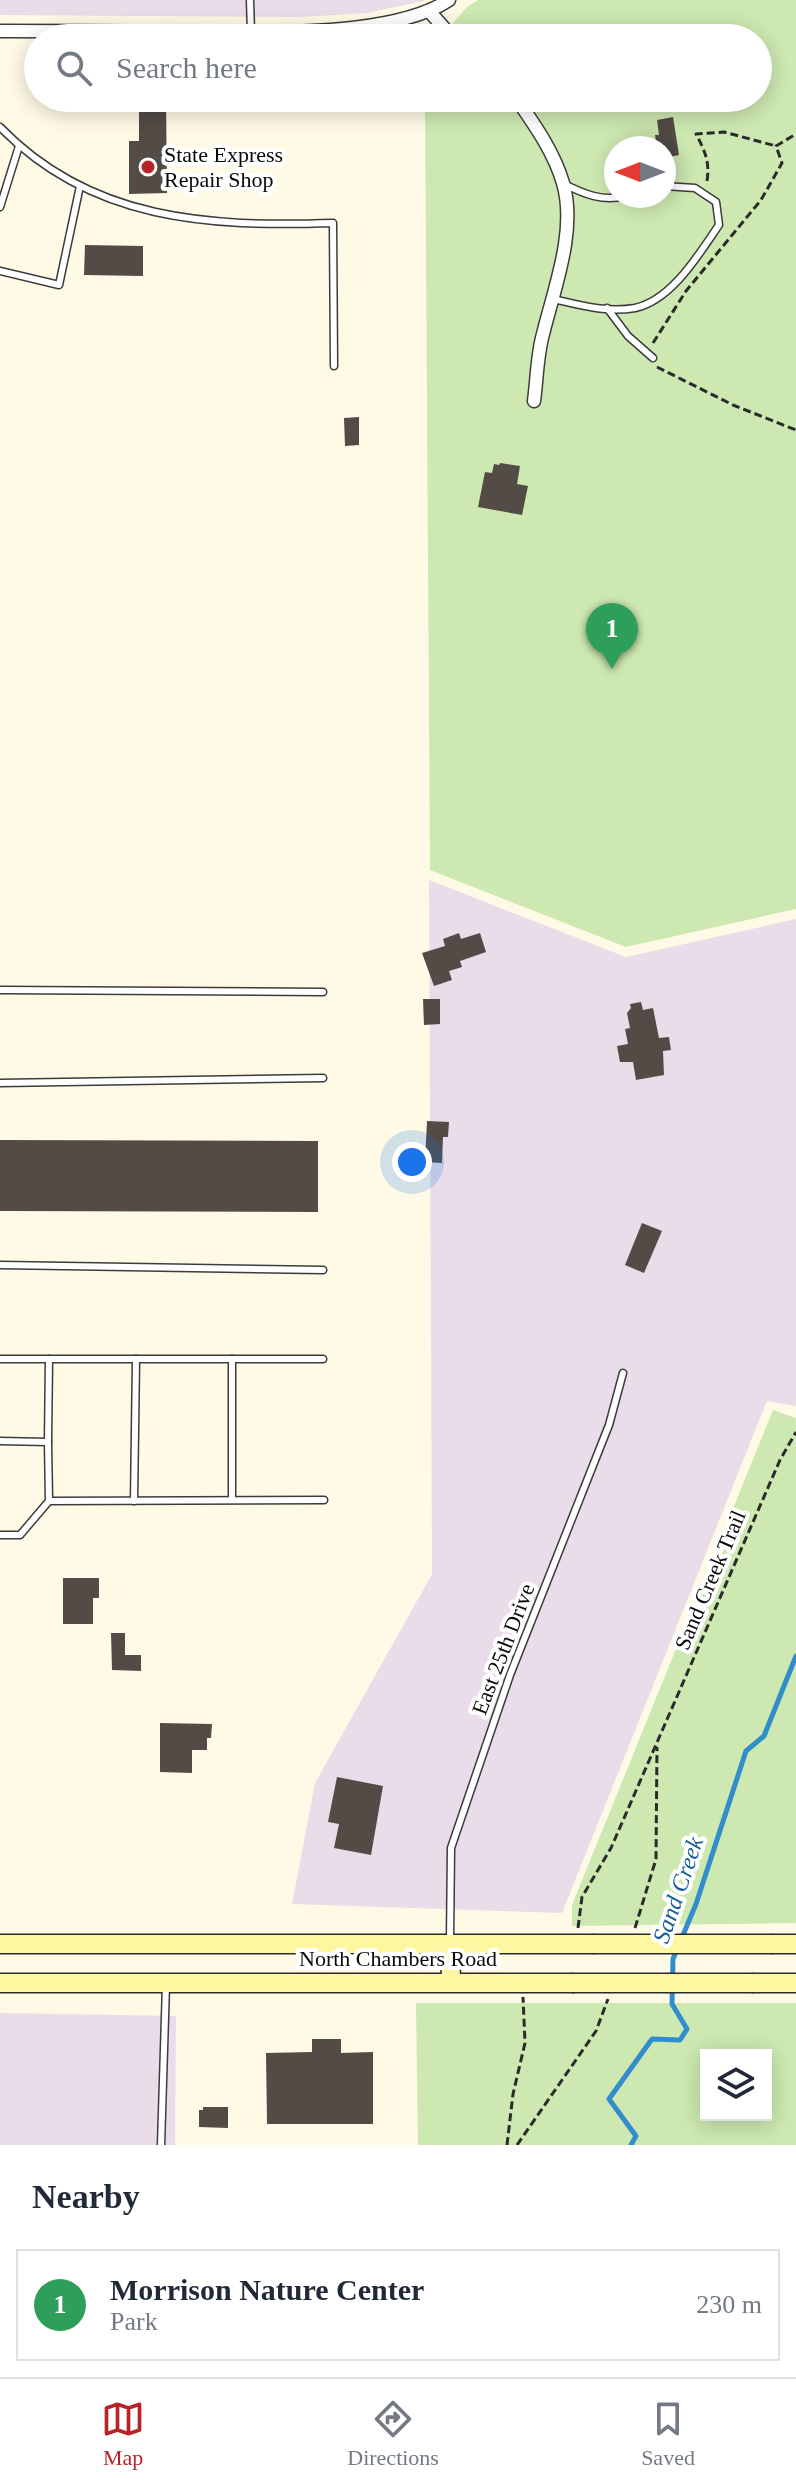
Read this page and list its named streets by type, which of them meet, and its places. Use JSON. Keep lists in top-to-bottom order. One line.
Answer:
{"streets":{"main road":["North Chambers Road"],"lane":["East 25th Drive"],"path":["Sand Creek Trail"]},"crossings":[["Sand Creek Trail","North Chambers Road"],["East 25th Drive","North Chambers Road"]],"water":["Sand Creek"],"places":["State Express Repair Shop"],"north":"left","page":{"search":"Search here","pins":"1","heading":"Nearby","list":[{"mark":"1","name":"Morrison Nature Center","note":"Park","value":"230 m"}],"nav":["Map","Directions","Saved"]}}
